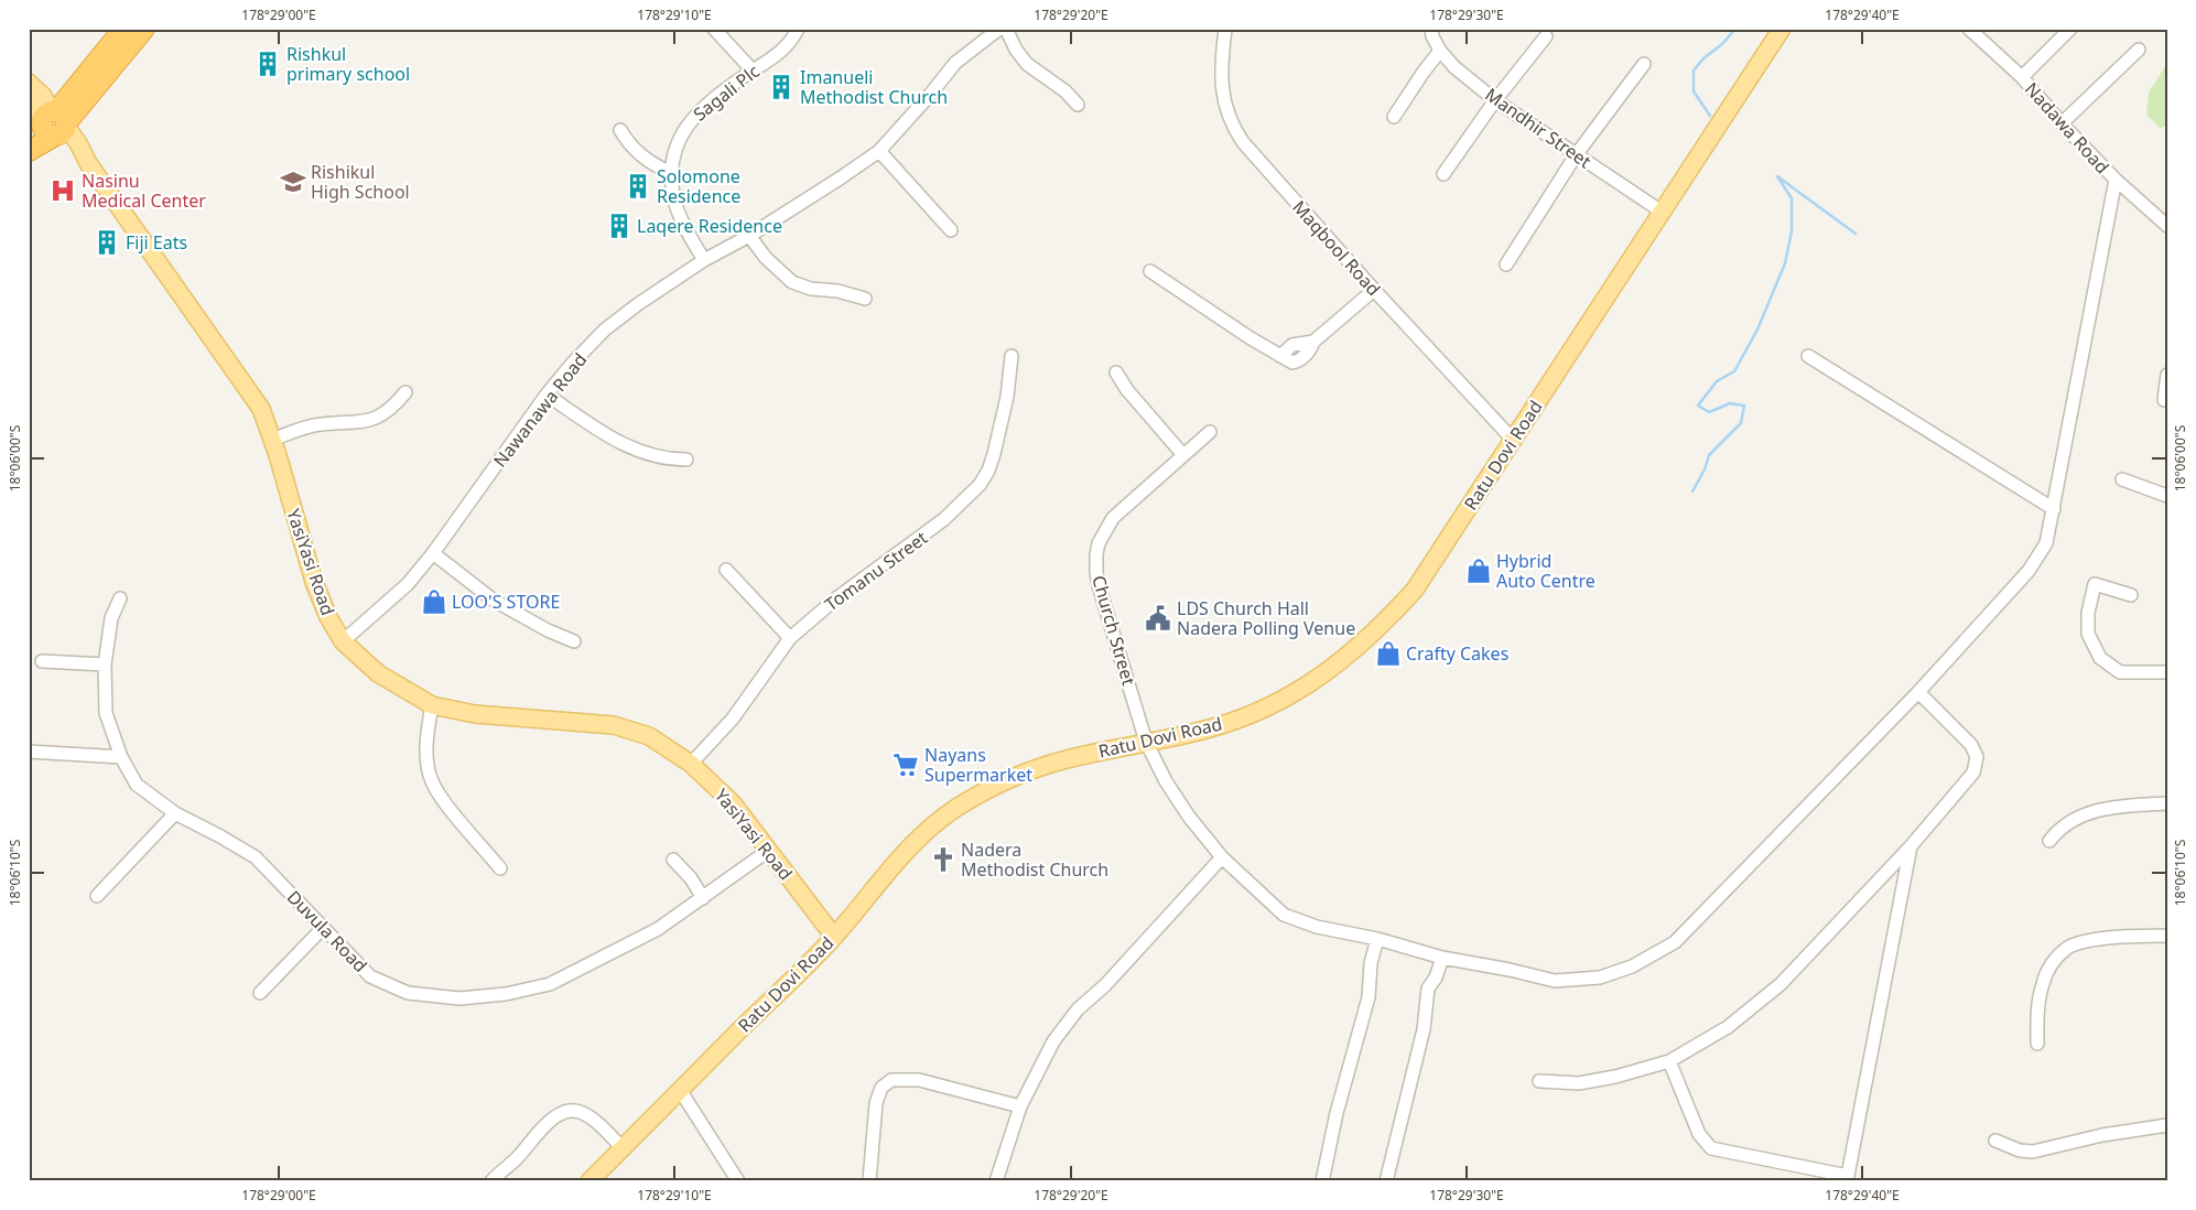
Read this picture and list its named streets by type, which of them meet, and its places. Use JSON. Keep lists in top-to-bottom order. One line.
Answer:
{"streets":{"main road":["Ratu Dovi Road","YasiYasi Road"],"street":["Sagali Plc","Mandhir Street","Nadawa Road","Maqbool Road","Nawanawa Road","Tomanu Street","Church Street","Duvula Road"]},"crossings":[["Sagali Plc","Nawanawa Road"],["Mandhir Street","Ratu Dovi Road"],["Nadawa Road","Church Street"],["Maqbool Road","Ratu Dovi Road"],["Nawanawa Road","YasiYasi Road"],["Ratu Dovi Road","YasiYasi Road"],["Ratu Dovi Road","Church Street"],["YasiYasi Road","Tomanu Street"],["YasiYasi Road","Duvula Road"]],"places":{"building":["Rishkul primary school","Imanueli Methodist Church","Solomone Residence","Laqere Residence","Fiji Eats"],"school or university":["Rishikul High School"],"hospital":["Nasinu Medical Center"],"shop":["Hybrid Auto Centre","LOO'S STORE","Crafty Cakes"],"public building":["LDS Church Hall Nadera Polling Venue"],"supermarket":["Nayans Supermarket"],"church":["Nadera Methodist Church"]},"coordinates":["178°29'00\"E","178°29'10\"E","178°29'20\"E","178°29'30\"E","178°29'40\"E","18°06'00\"S","18°06'10\"S"]}
